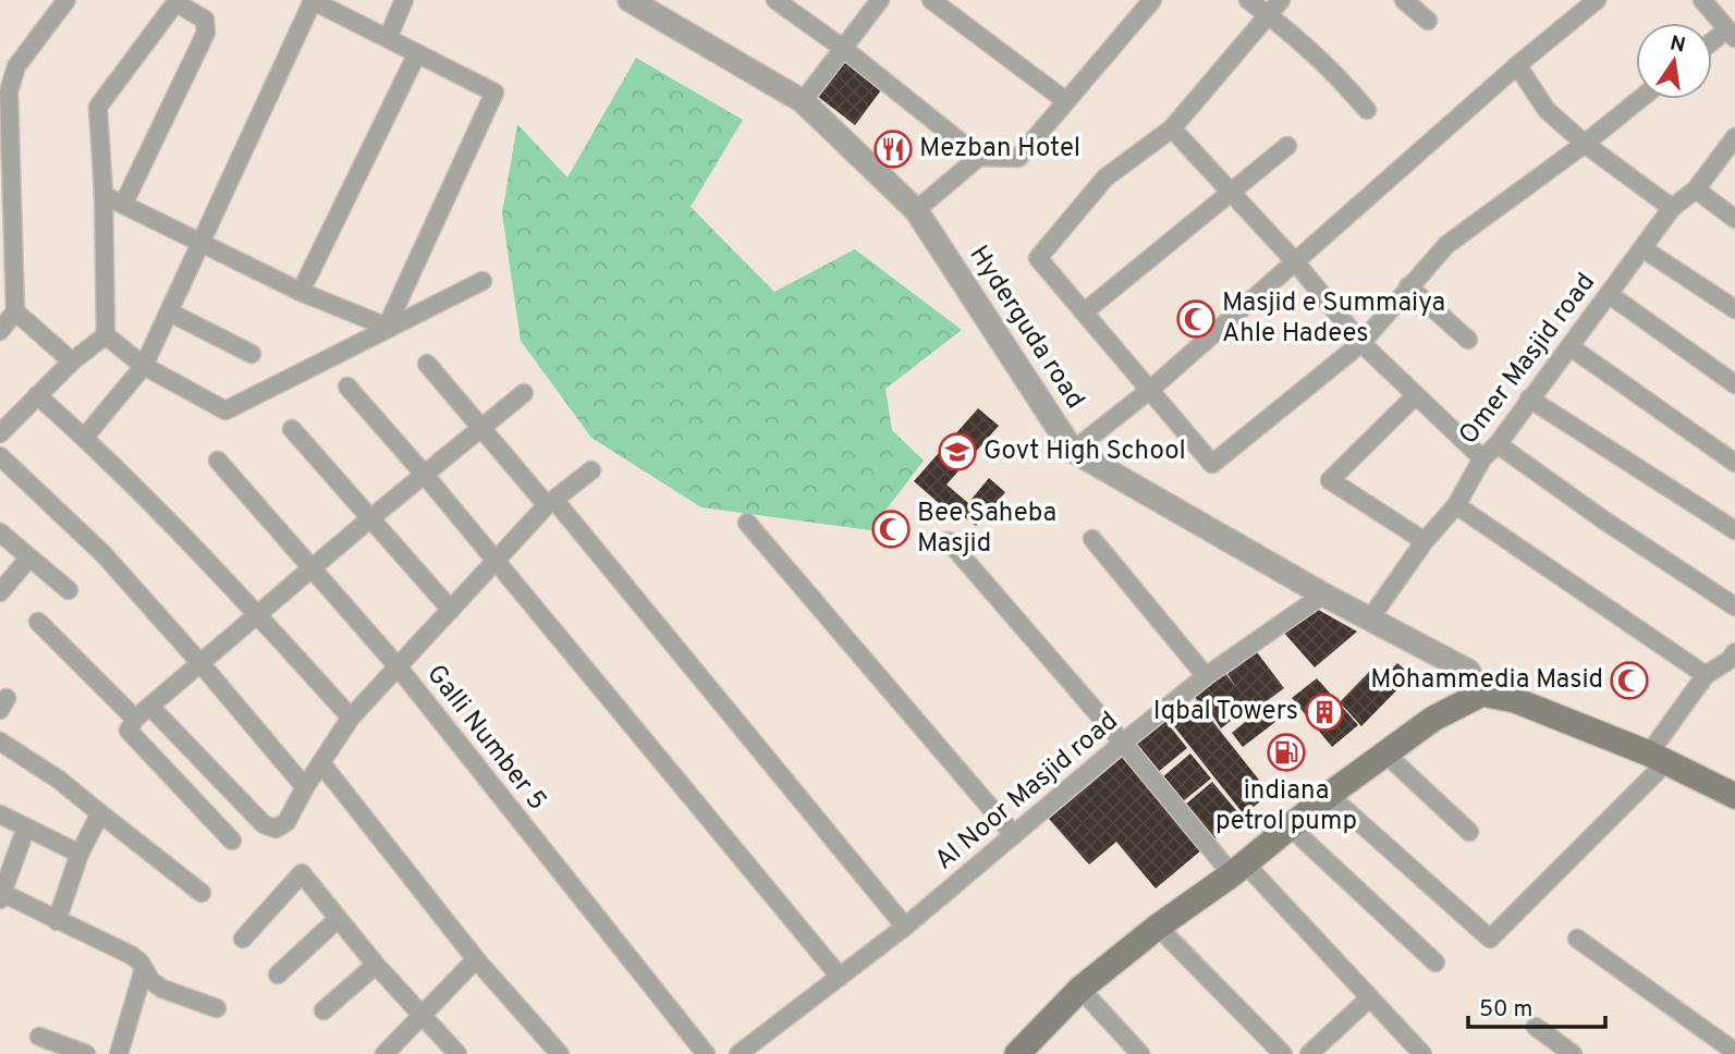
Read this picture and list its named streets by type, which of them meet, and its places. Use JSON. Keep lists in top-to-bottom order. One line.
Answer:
{"streets":{"street":["Hyderguda road","Omer Masjid road","Galli Number 5","AI Noor Masjid road"]},"crossings":[["Hyderguda road","Omer Masjid road"],["Hyderguda road","AI Noor Masjid road"]],"places":{"restaurant":["Mezban Hotel"],"mosque":["Masjid e Summaiya Ahle Hadees","Bee Saheba Masjid","Mohammedia Masid"],"school or university":["Govt High School"],"building":["Iqbal Towers"],"fuel station":["indiana petrol pump"]},"scale_bar":"50 m","north":"top"}
